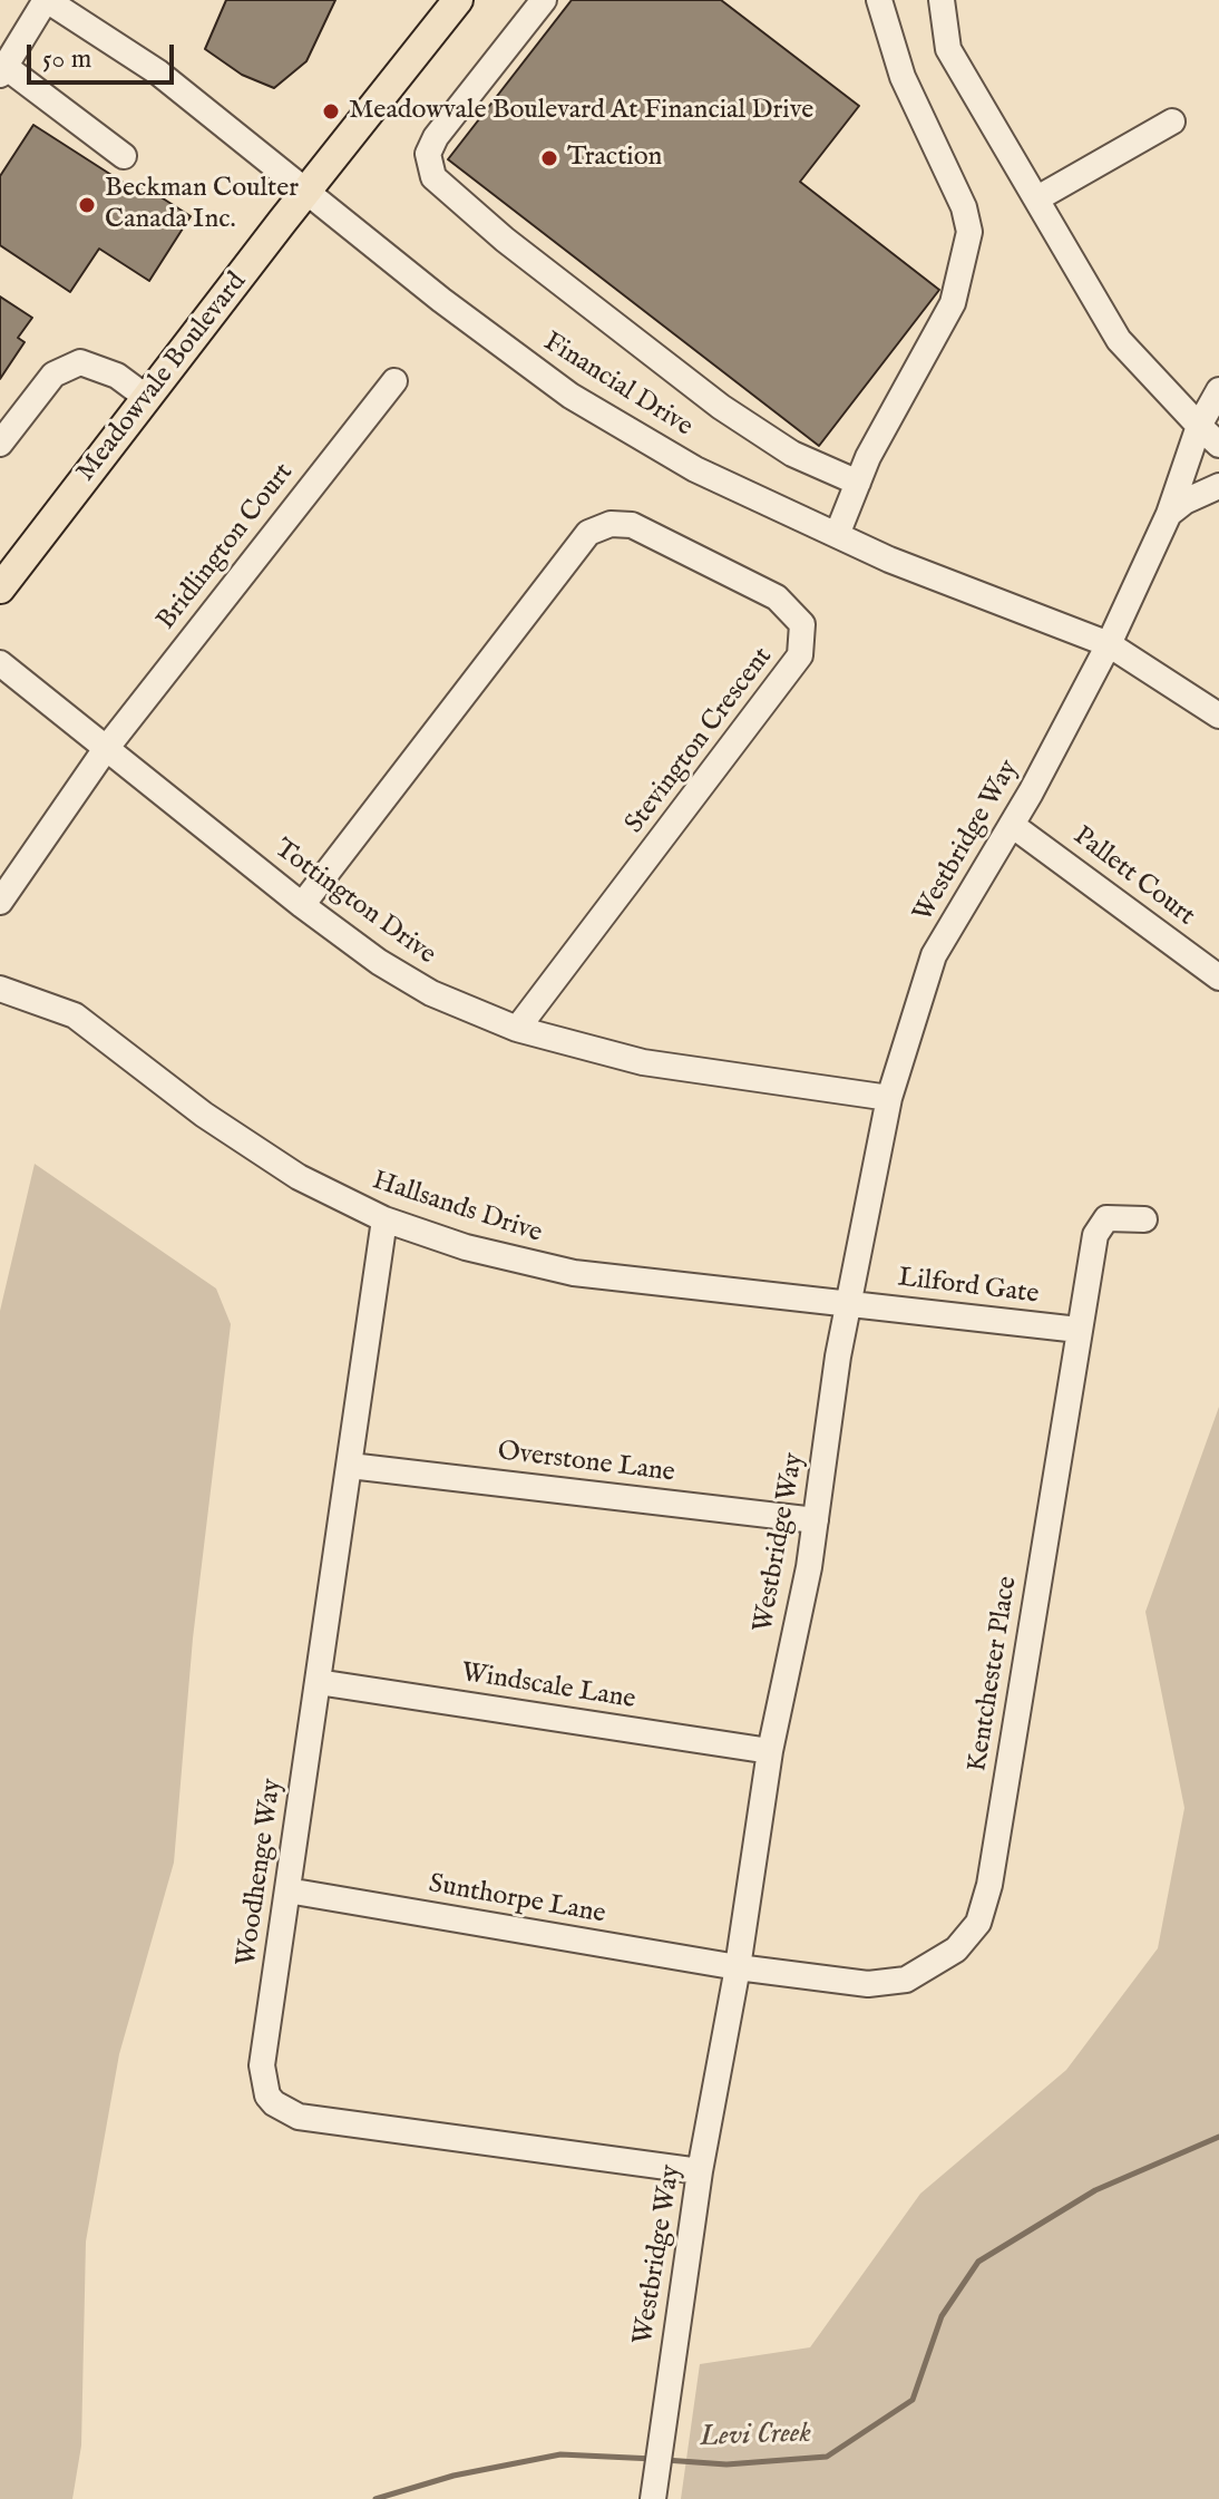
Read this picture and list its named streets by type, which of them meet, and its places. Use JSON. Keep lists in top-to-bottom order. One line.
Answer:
{"streets":{"main road":["Meadowvale Boulevard"],"street":["Financial Drive","Bridlington Court","Stevington Crescent","Westbridge Way","Pallett Court","Tottington Drive","Hallsands Drive","Lilford Gate","Overstone Lane","Kentchester Place","Windscale Lane","Woodhenge Way","Sunthorpe Lane"]},"crossings":[["Meadowvale Boulevard","Financial Drive"],["Financial Drive","Westbridge Way"],["Bridlington Court","Tottington Drive"],["Stevington Crescent","Tottington Drive"],["Westbridge Way","Pallett Court"],["Westbridge Way","Tottington Drive"],["Westbridge Way","Hallsands Drive"],["Westbridge Way","Lilford Gate"],["Westbridge Way","Overstone Lane"],["Westbridge Way","Kentchester Place"],["Westbridge Way","Windscale Lane"],["Westbridge Way","Woodhenge Way"],["Westbridge Way","Sunthorpe Lane"],["Hallsands Drive","Lilford Gate"],["Hallsands Drive","Woodhenge Way"],["Lilford Gate","Kentchester Place"],["Overstone Lane","Woodhenge Way"],["Kentchester Place","Sunthorpe Lane"],["Windscale Lane","Woodhenge Way"],["Woodhenge Way","Sunthorpe Lane"]],"water":["Levi Creek"],"places":["Meadowvale Boulevard At Financial Drive","Traction","Beckman Coulter Canada Inc."],"scale_bar":"50 m"}
